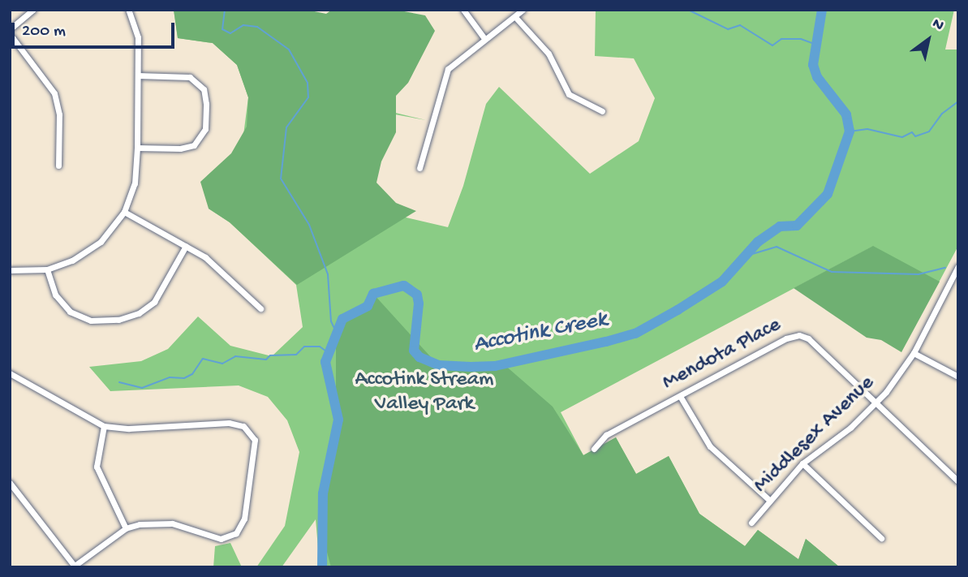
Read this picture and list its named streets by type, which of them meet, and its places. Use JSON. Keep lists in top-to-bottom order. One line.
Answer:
{"streets":{"street":["Mendota Place","Middlesex Avenue"]},"crossings":[["Mendota Place","Middlesex Avenue"]],"water":["Accotink Creek"],"parks":["Accotink Stream Valley Park"],"scale_bar":"200 m","north":"top right"}
